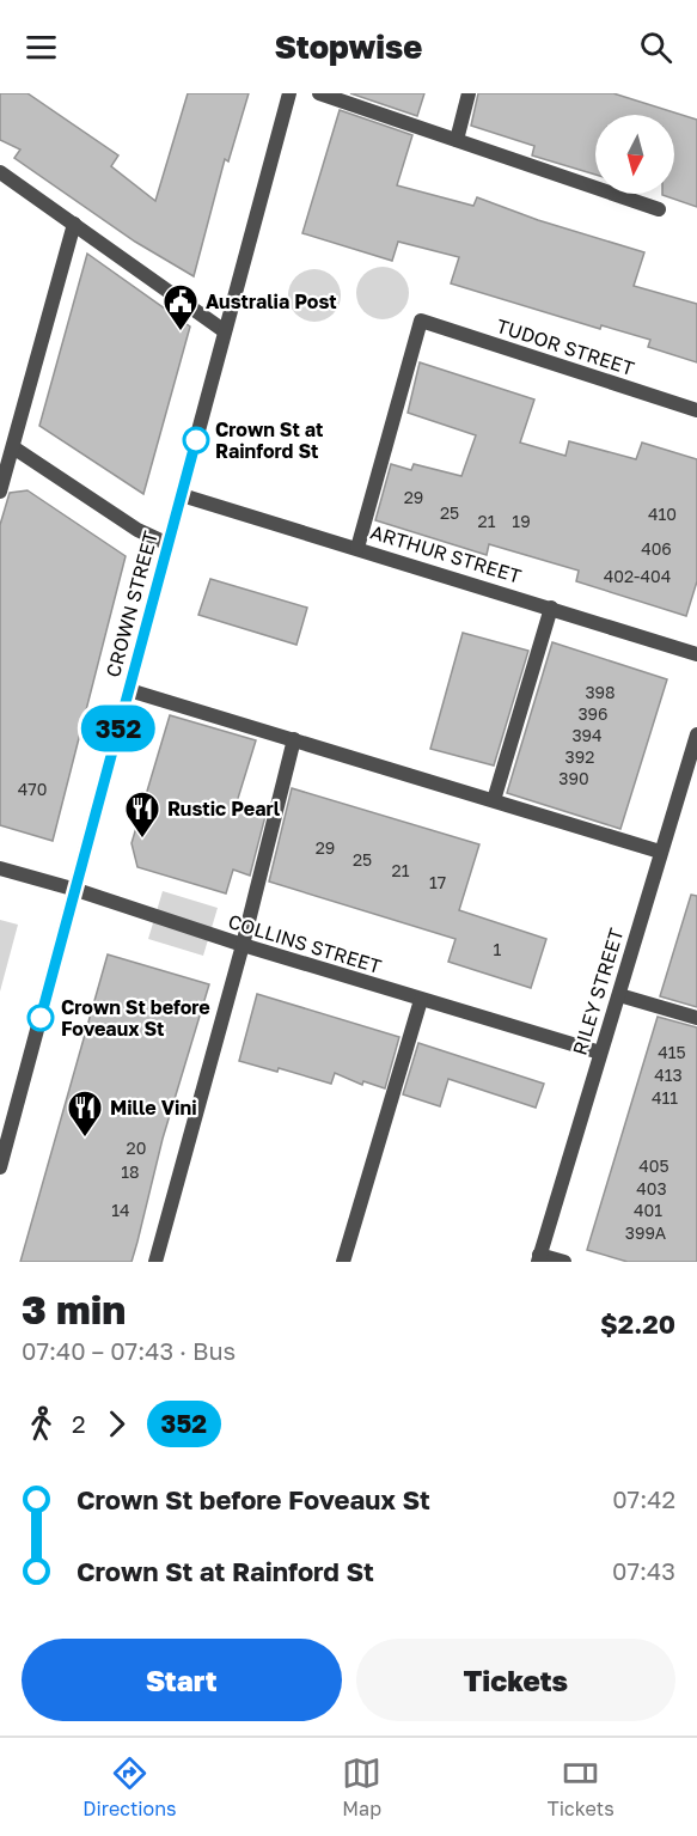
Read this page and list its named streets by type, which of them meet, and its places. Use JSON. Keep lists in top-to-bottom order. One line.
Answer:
{"streets":{"street":["TUDOR STREET","ARTHUR STREET","CROWN STREET","COLLINS STREET","RILEY STREET"]},"crossings":[["TUDOR STREET","ARTHUR STREET"],["ARTHUR STREET","CROWN STREET"],["CROWN STREET","COLLINS STREET"],["COLLINS STREET","RILEY STREET"]],"places":{"public building":["Australia Post"],"other":["Crown St at Rainford St","Crown St before Foveaux St"],"restaurant":["Rustic Pearl","Mille Vini"]},"lines":["bus line 352"],"house_numbers":["29","25","410","21","19","406","402-404","398","396","394","392","390","470","29","25","21","17","1","415","413","411","20","405","18","403","14","401","399A"],"north":"bottom","page":{"header":"Stopwise","on_map":"352","heading":["3 min","07:40 – 07:43 · Bus","$2.20"],"legs":["2","352"],"list":[{"name":"Crown St before Foveaux St","value":"07:42"},{"name":"Crown St at Rainford St","value":"07:43"}],"buttons":["Start","Tickets"],"tabs":["Directions","Map","Tickets"]}}
